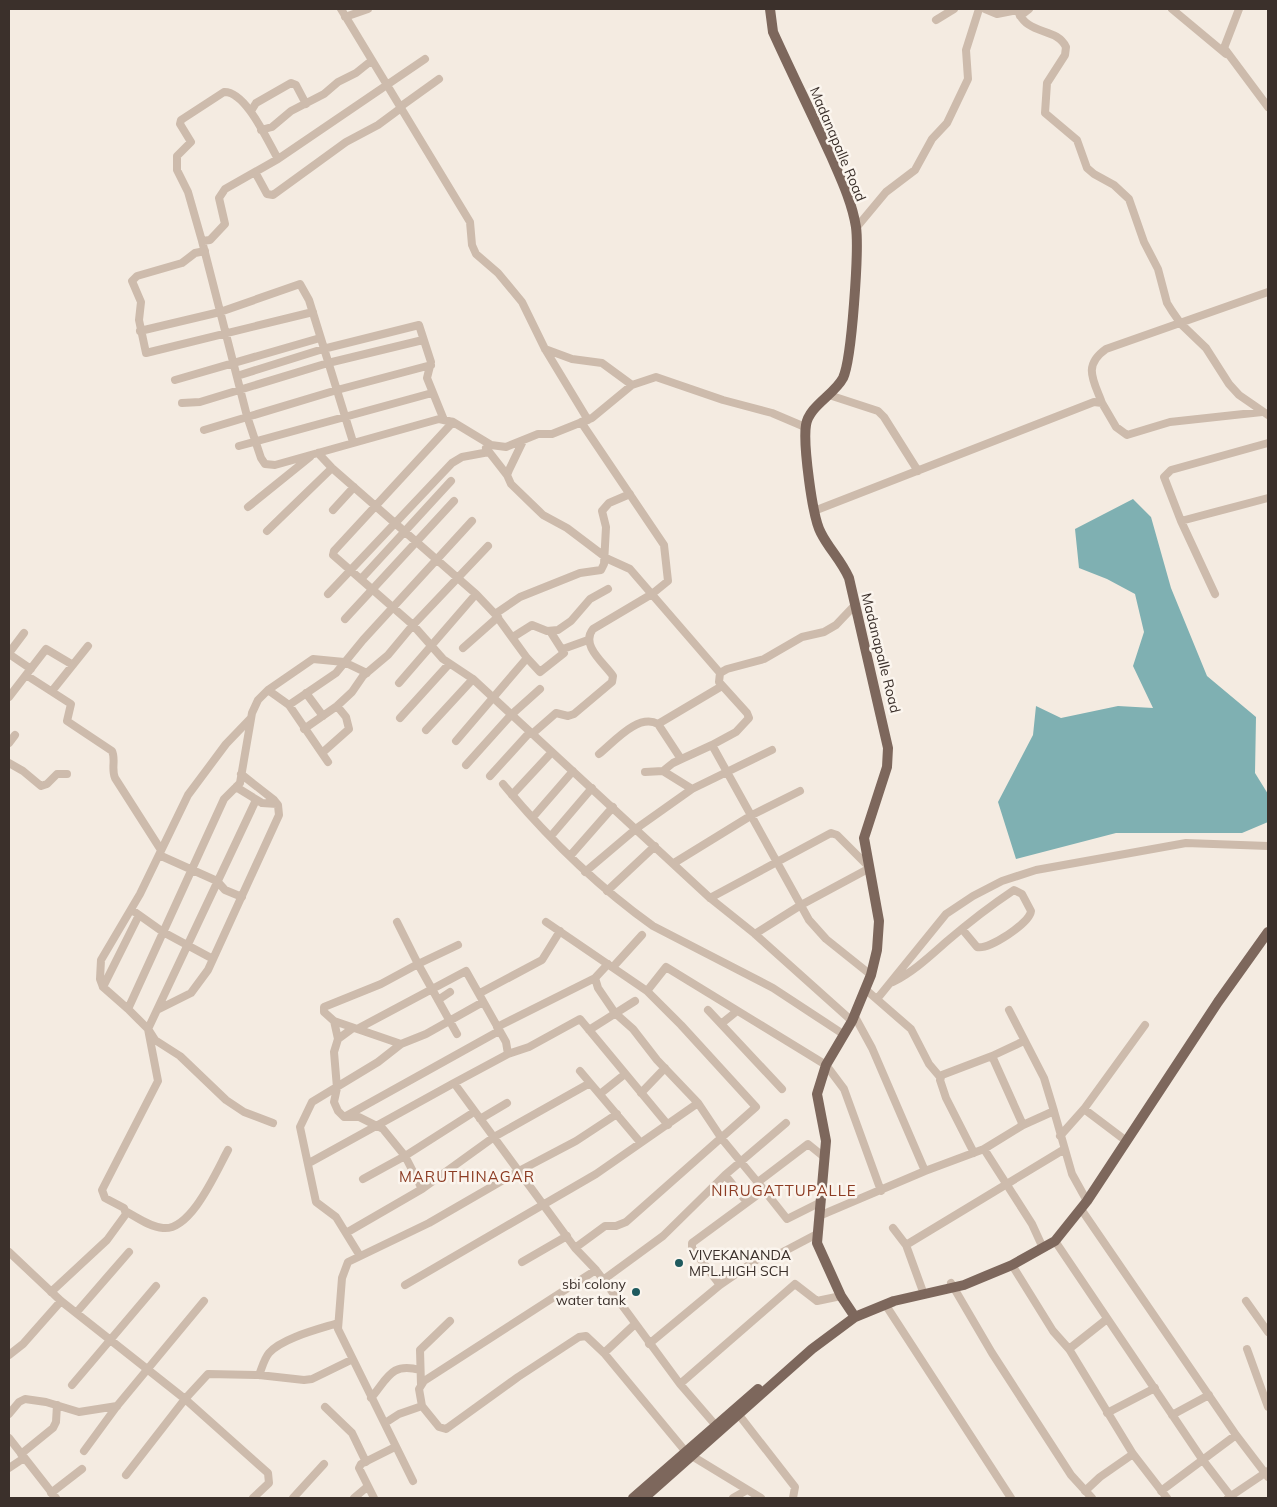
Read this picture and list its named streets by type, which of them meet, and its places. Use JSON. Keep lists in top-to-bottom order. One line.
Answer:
{"streets":{"main road":["Madanapalle Road"]},"districts":["MARUTHINAGAR","NIRUGATTUPALLE"],"places":["VIVEKANANDA MPL.HIGH SCH","sbi colony water tank"]}
